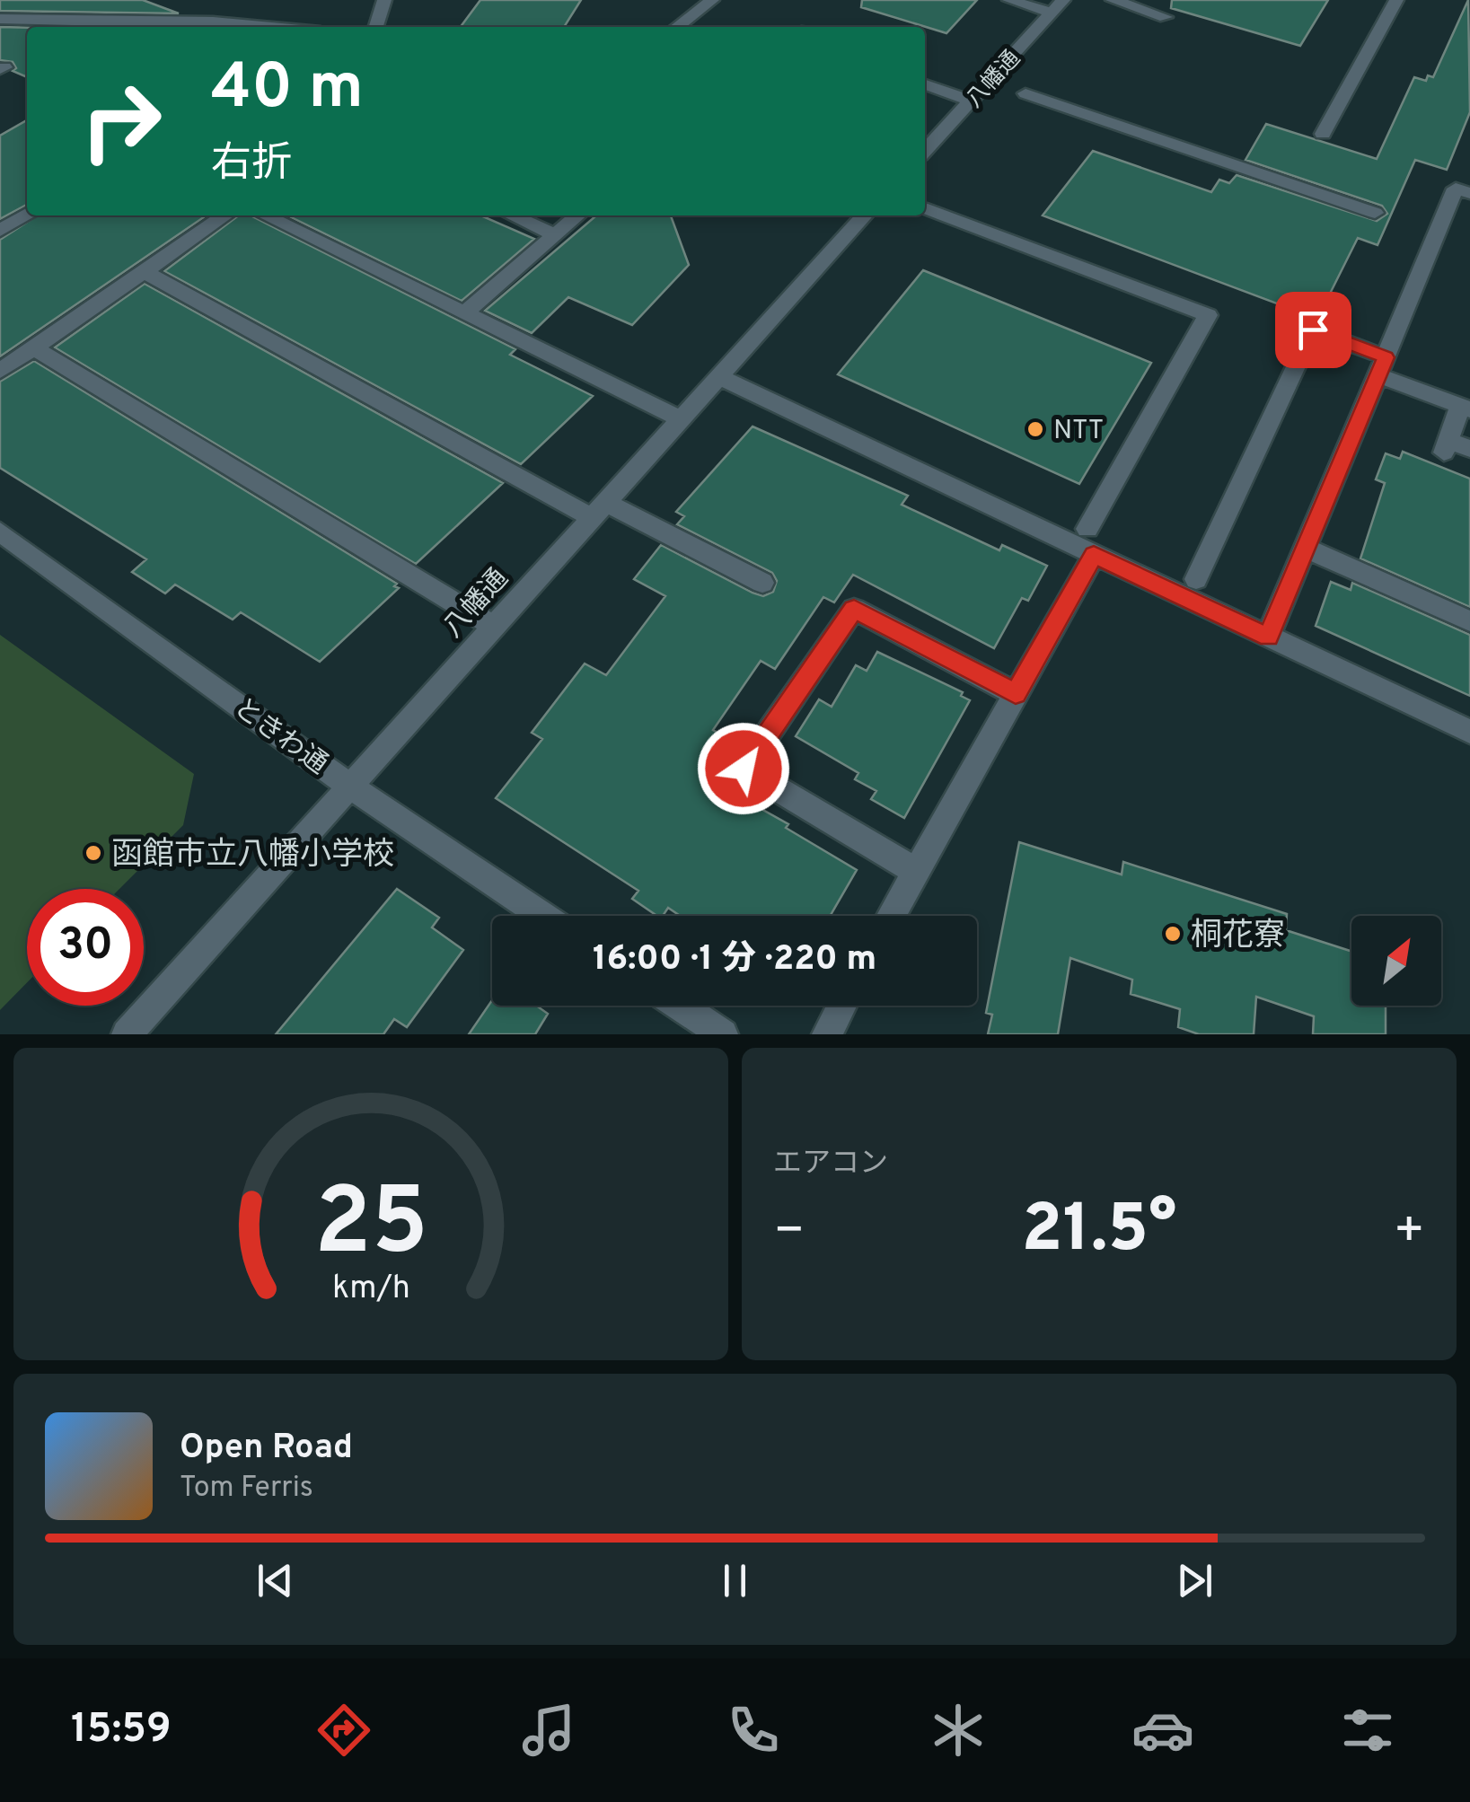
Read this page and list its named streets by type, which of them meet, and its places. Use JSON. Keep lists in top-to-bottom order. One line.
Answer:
{"streets":{"street":["八幡通","ときわ通"]},"crossings":[["八幡通","ときわ通"]],"places":["NTT","函館市立八幡小学校","桐花寮"],"north":"top right","page":{"turn":["40 m","右折"],"limit":"30","trip":"16:00 · 1 分 · 220 m","tile":"エアコン","heat":["−","21.5°","+"],"song":["Open Road","Tom Ferris"],"tabs":"15:59","gauge":["25","km/h"]}}
